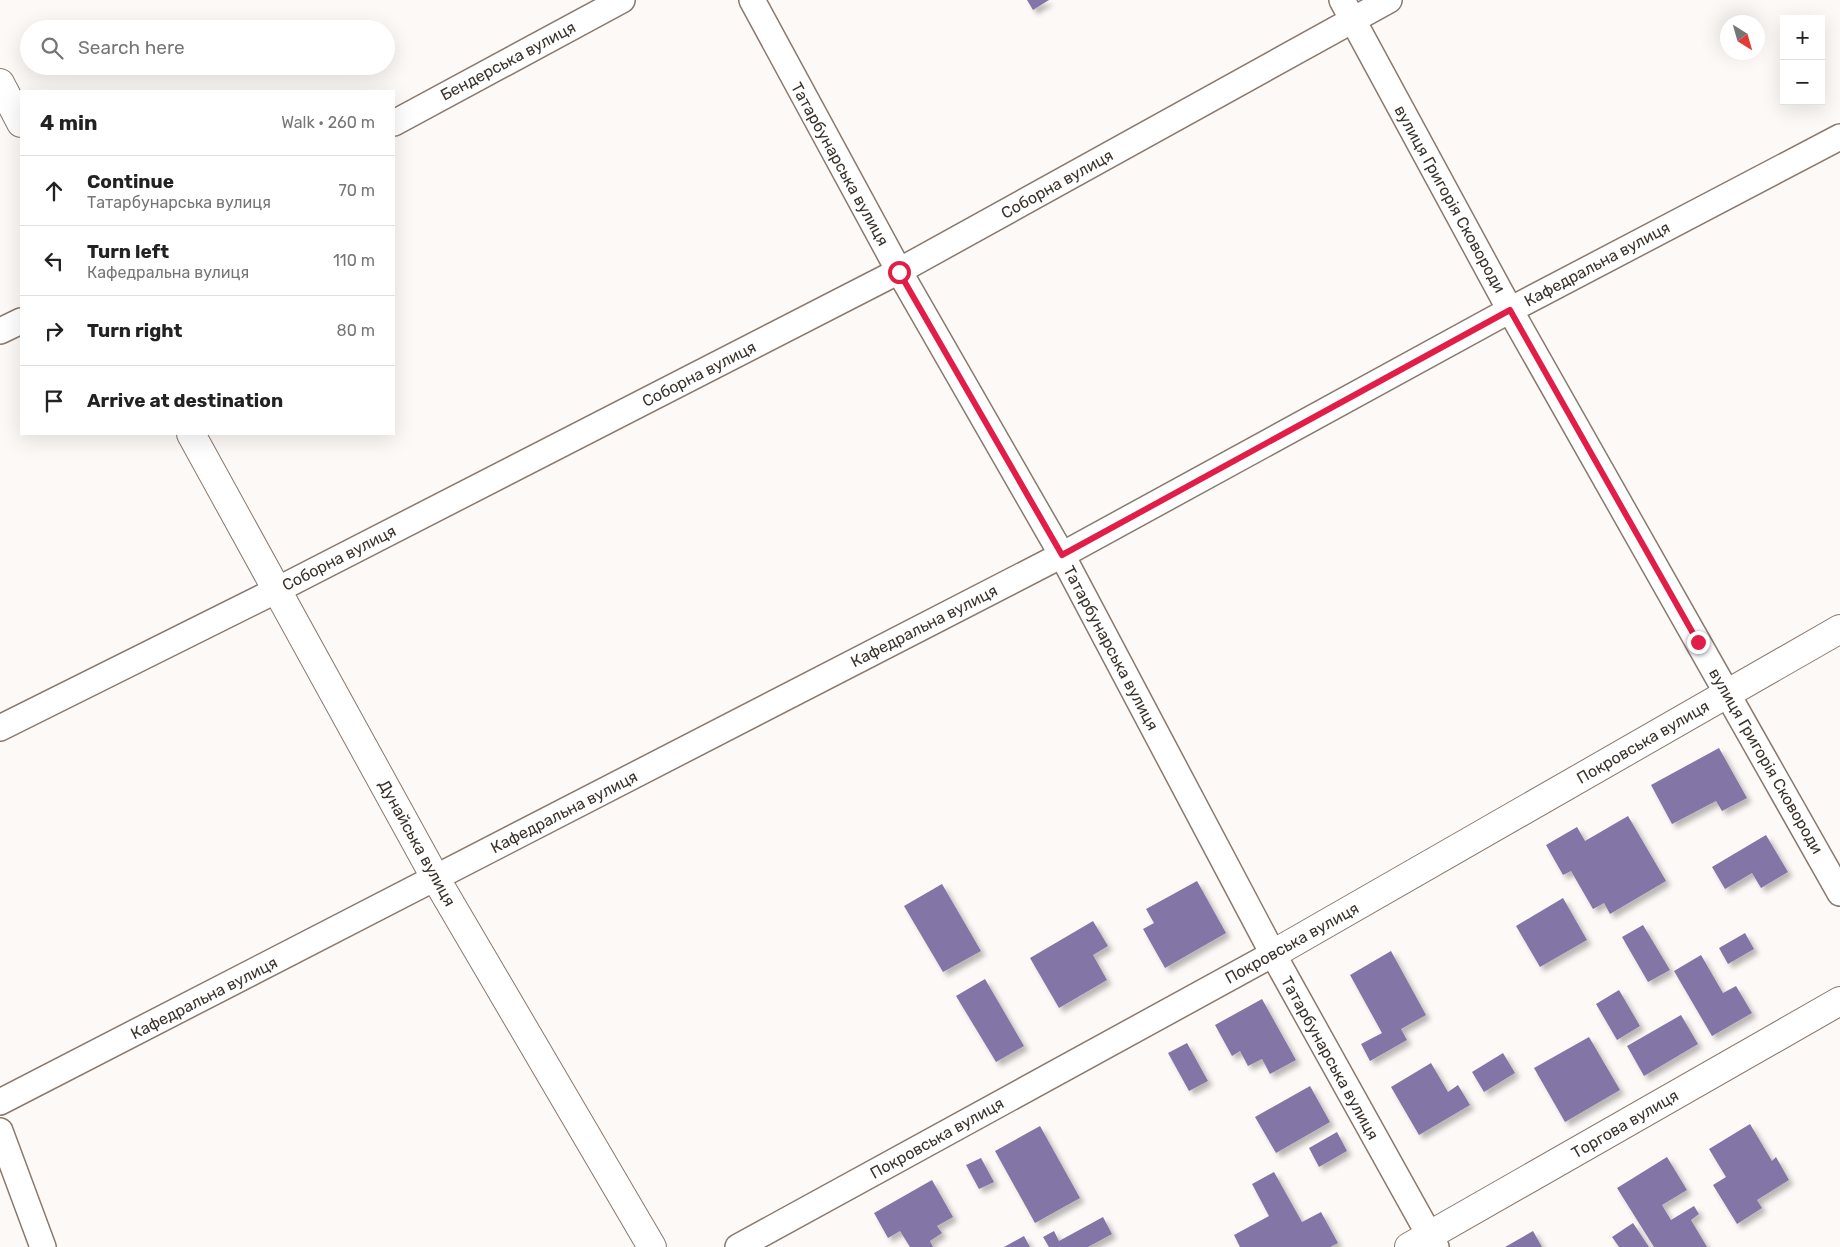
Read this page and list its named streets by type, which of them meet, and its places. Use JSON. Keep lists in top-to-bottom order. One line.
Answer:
{"streets":{"main road":["Покровська вулиця","Дунайська вулиця","Торгова вулиця"],"street":["Бендерська вулиця","Татарбунарська вулиця","Соборна вулиця","вулиця Григорія Сковороди","Кафедральна вулиця"]},"crossings":[["Татарбунарська вулиця","Соборна вулиця"],["Татарбунарська вулиця","Кафедральна вулиця"],["Татарбунарська вулиця","Покровська вулиця"],["Татарбунарська вулиця","Торгова вулиця"],["Соборна вулиця","вулиця Григорія Сковороди"],["Соборна вулиця","Дунайська вулиця"],["вулиця Григорія Сковороди","Кафедральна вулиця"],["вулиця Григорія Сковороди","Покровська вулиця"],["Кафедральна вулиця","Дунайська вулиця"]],"north":"bottom right","page":{"map_buttons":["+","−"],"search":"Search here","heading":["4 min","Walk · 260 m"],"list":[["Continue","Татарбунарська вулиця","70 m"],["Turn left","Кафедральна вулиця","110 m"],["Turn right","80 m"],"Arrive at destination"]}}
